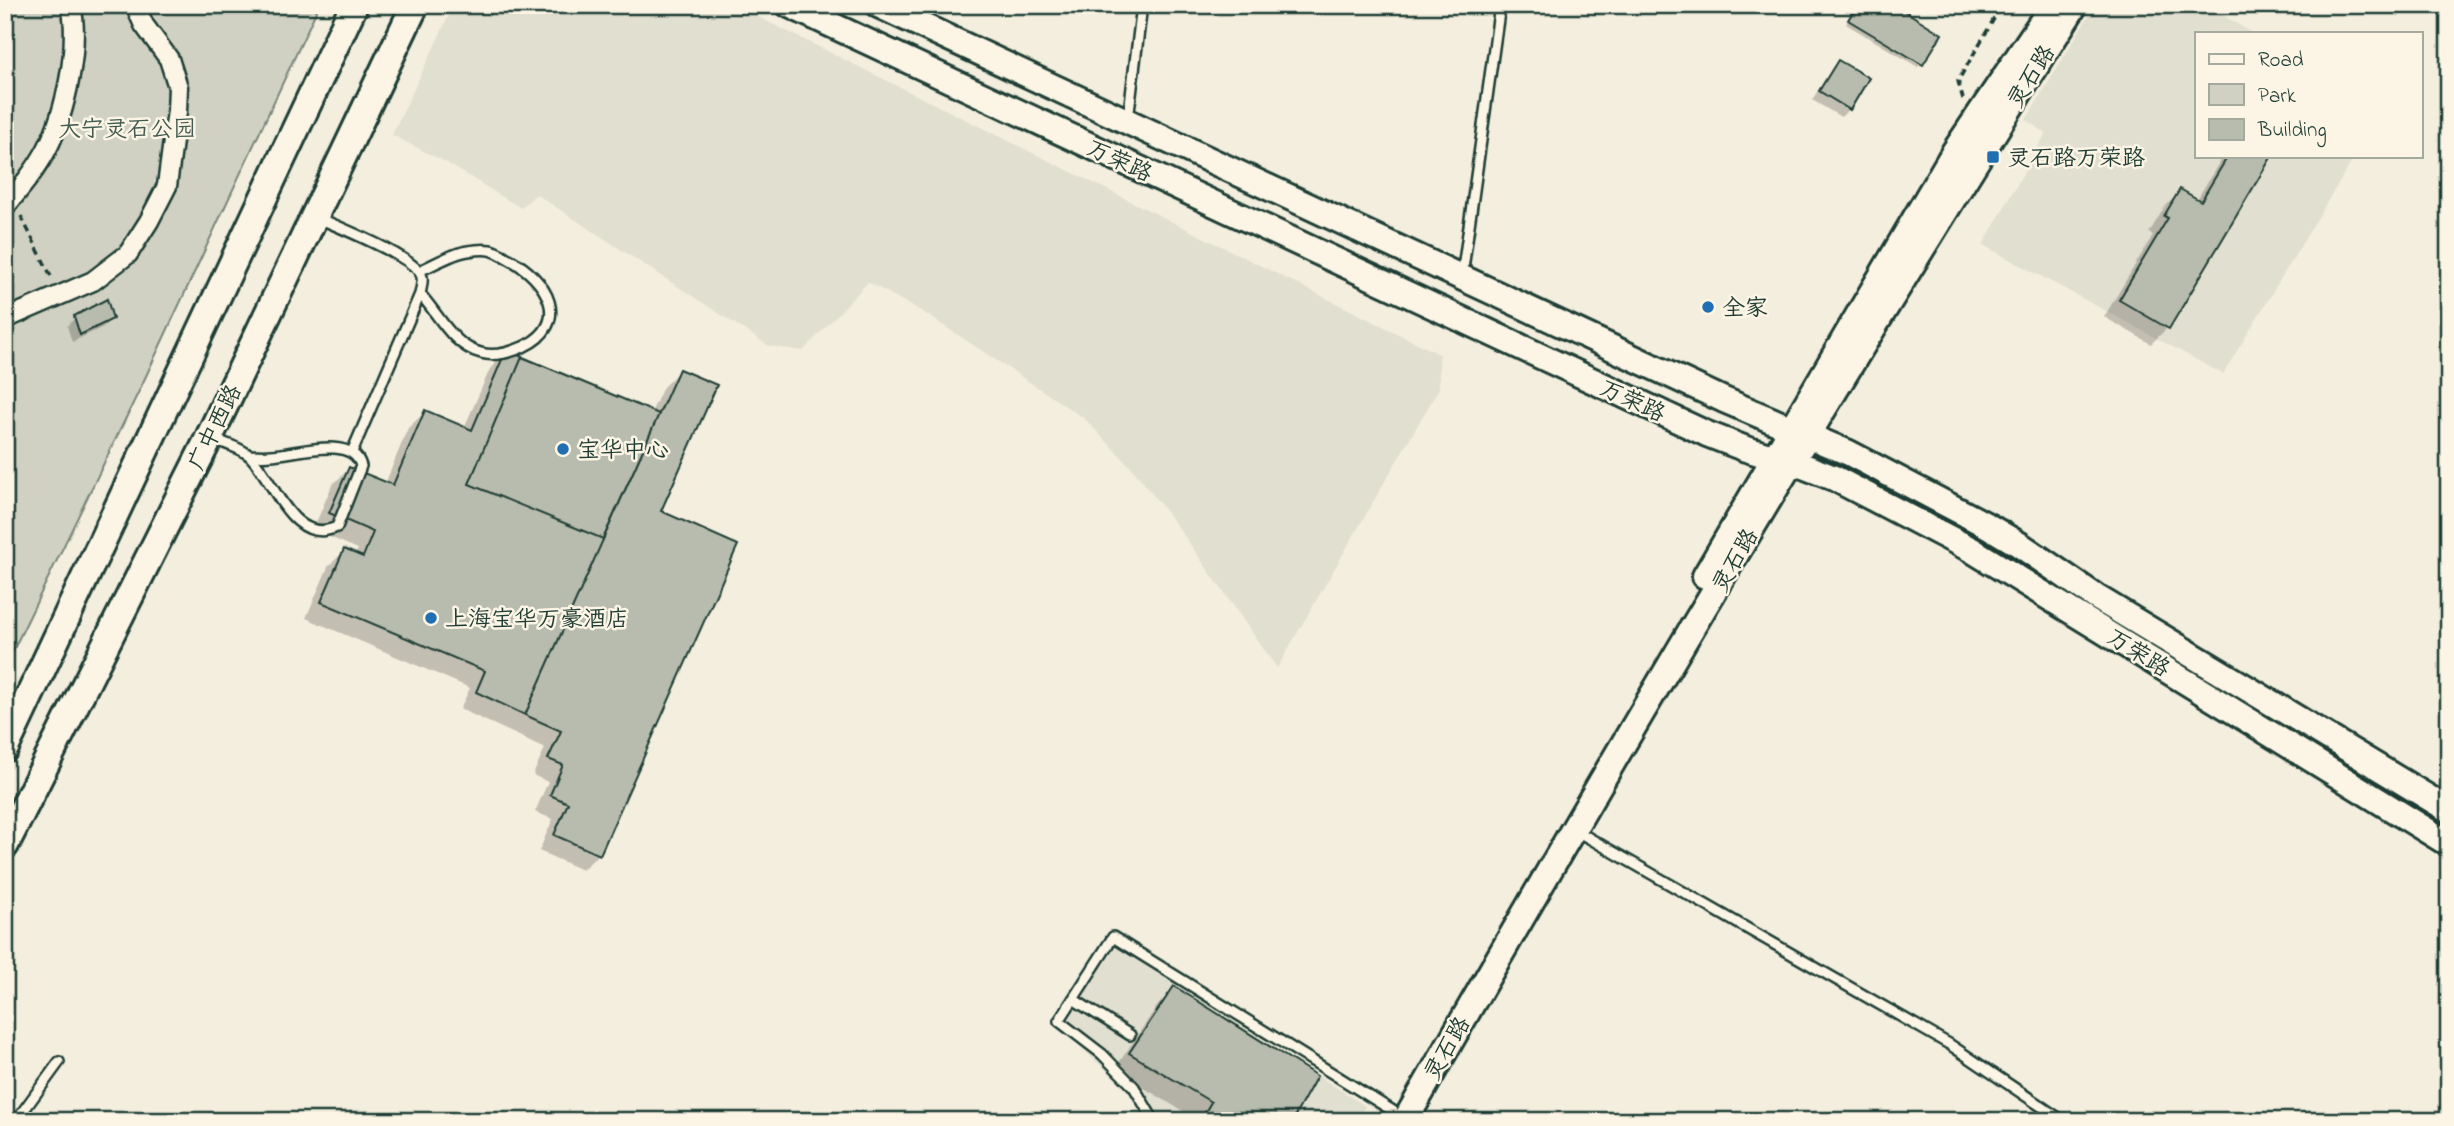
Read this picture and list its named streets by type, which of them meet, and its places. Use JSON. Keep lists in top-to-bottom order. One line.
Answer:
{"streets":{"main road":["灵石路","万荣路","广中西路"]},"crossings":[["灵石路","万荣路"]],"parks":["大宁灵石公园"],"places":{"transit":["灵石路万荣路"],"other":["全家","宝华中心","上海宝华万豪酒店"]},"legend":["Road","Park","Building"]}
